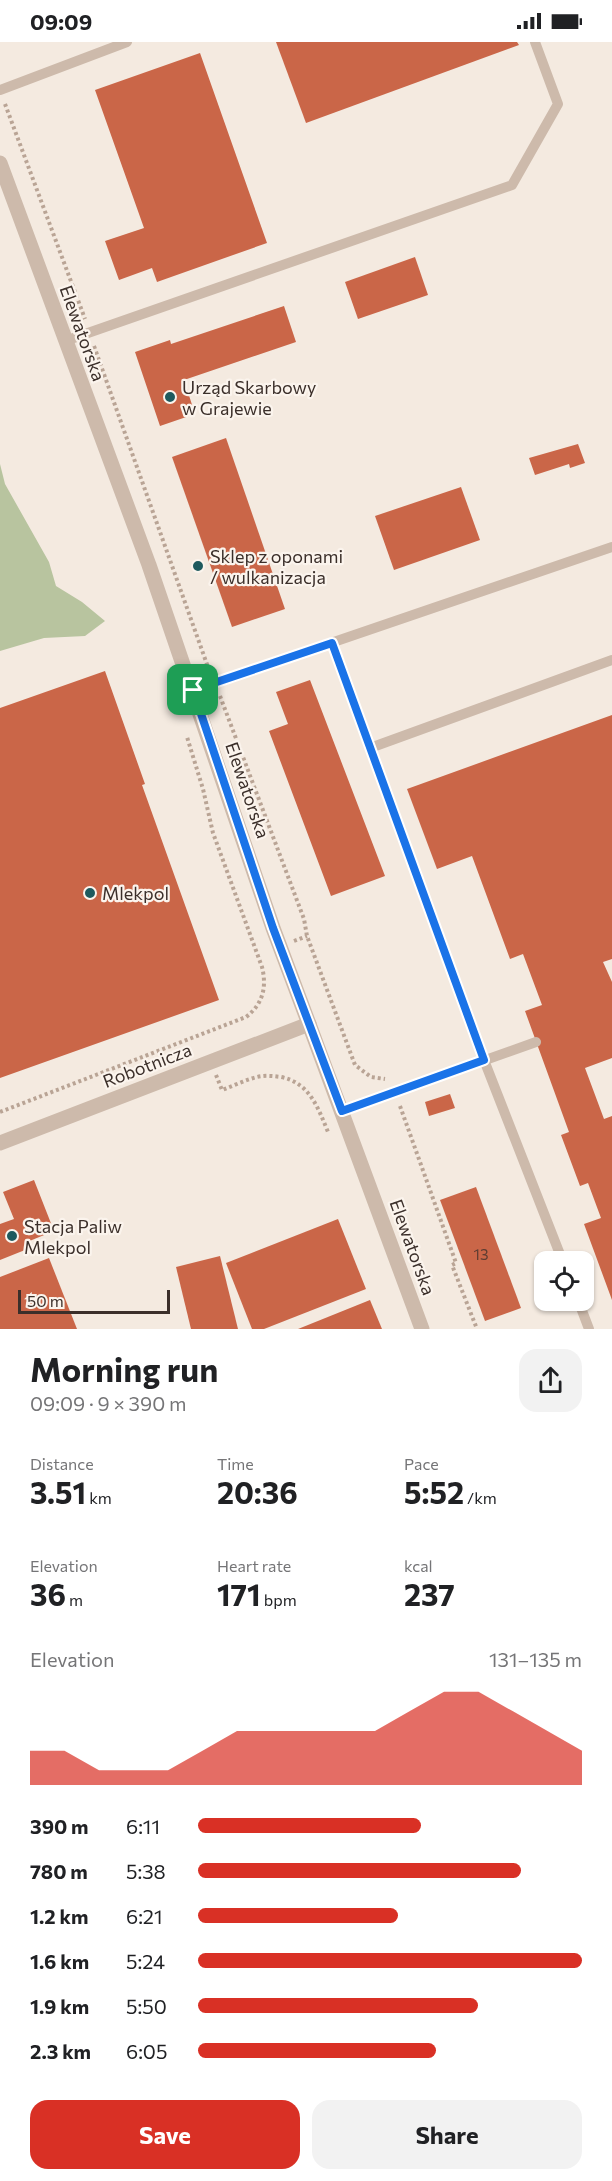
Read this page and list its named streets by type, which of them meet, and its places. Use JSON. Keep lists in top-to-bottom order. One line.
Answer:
{"streets":{"street":["Elewatorska","Robotnicza"]},"crossings":[["Elewatorska","Robotnicza"]],"places":["Urząd Skarbowy w Grajewie","Sklep z oponami / wulkanizacja","Mlekpol","Stacja Paliw Mlekpol"],"house_numbers":["13"],"scale_bar":"50 m","page":{"status":"09:09","scale":"50 m","heading":["Morning run","09:09 · 9 × 390 m"],"stats":[["Distance","3.51 km"],["Time","20:36"],["Pace","5:52 /km"],["Elevation","36 m"],["Heart rate","171 bpm"],["kcal","237"]],"chart":["Elevation","131–135 m"],"list":[{"name":"390 m","note":"6:11"},{"name":"780 m","note":"5:38"},{"name":"1.2 km","note":"6:21"},{"name":"1.6 km","note":"5:24"},{"name":"1.9 km","note":"5:50"},{"name":"2.3 km","note":"6:05"}],"buttons":["Save","Share"]}}
